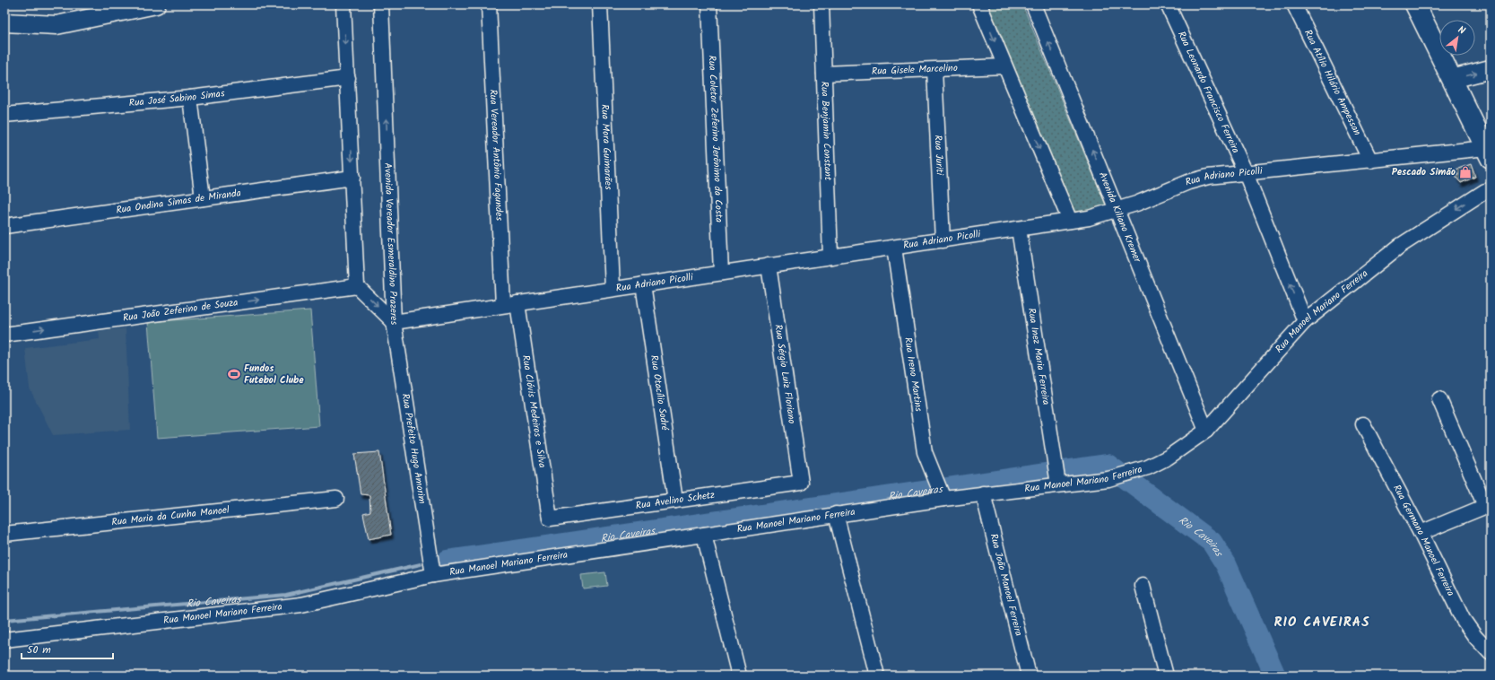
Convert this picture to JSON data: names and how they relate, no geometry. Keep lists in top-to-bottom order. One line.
{"streets":{"street":["Rua Gisele Marcelino","Rua Atílio Hilário Ampessan","Rua Leonardo Francisco Ferreira","Rua José Sabino Simas","Rua Benjamin Constant","Rua Coletor Zeferino Jerônimo da Costa","Rua Mora Guimarães","Rua Vereador Antônio Fagundes","Rua Juriti","Rua Adriano Picolli","Rua Ondina Simas de Miranda","Avenida Kiliano Kremer","Avenida Vereador Esmeraldino Prazeres","Rua João Zeferino de Souza","Rua Manoel Mariano Ferreira","Rua Inez Maria Ferreira","Rua Sérgio Luiz Floriano","Rua Ireno Martins","Rua Otacílio Sodré","Rua Clóvis Medeiros e Silva","Rua Prefeito Hugo Amorim","Rua Avelino Schetz","Rua Maria da Cunha Manoel","Rua Germano Manoel Ferreira","Rua João Manoel Ferreira"]},"crossings":[["Rua Gisele Marcelino","Rua Benjamin Constant"],["Rua Gisele Marcelino","Rua Juriti"],["Rua Atílio Hilário Ampessan","Rua Adriano Picolli"],["Rua Leonardo Francisco Ferreira","Rua Adriano Picolli"],["Rua Leonardo Francisco Ferreira","Rua Manoel Mariano Ferreira"],["Rua Benjamin Constant","Rua Adriano Picolli"],["Rua Coletor Zeferino Jerônimo da Costa","Rua Adriano Picolli"],["Rua Mora Guimarães","Rua Adriano Picolli"],["Rua Vereador Antônio Fagundes","Rua Adriano Picolli"],["Rua Juriti","Rua Adriano Picolli"],["Rua Adriano Picolli","Avenida Kiliano Kremer"],["Rua Adriano Picolli","Avenida Vereador Esmeraldino Prazeres"],["Rua Adriano Picolli","Rua Inez Maria Ferreira"],["Rua Adriano Picolli","Rua Sérgio Luiz Floriano"],["Rua Adriano Picolli","Rua Ireno Martins"],["Rua Adriano Picolli","Rua Otacílio Sodré"],["Rua Adriano Picolli","Rua Clóvis Medeiros e Silva"],["Rua Adriano Picolli","Rua Prefeito Hugo Amorim"],["Avenida Kiliano Kremer","Rua Manoel Mariano Ferreira"],["Avenida Vereador Esmeraldino Prazeres","Rua João Zeferino de Souza"],["Avenida Vereador Esmeraldino Prazeres","Rua Prefeito Hugo Amorim"],["Rua Manoel Mariano Ferreira","Rua Inez Maria Ferreira"],["Rua Manoel Mariano Ferreira","Rua Ireno Martins"],["Rua Manoel Mariano Ferreira","Rua Prefeito Hugo Amorim"],["Rua Manoel Mariano Ferreira","Rua João Manoel Ferreira"],["Rua Sérgio Luiz Floriano","Rua Avelino Schetz"],["Rua Otacílio Sodré","Rua Avelino Schetz"],["Rua Clóvis Medeiros e Silva","Rua Avelino Schetz"]],"one_way":["Rua Leonardo Francisco Ferreira","Rua João Zeferino de Souza"],"districts":["RIO CAVEIRAS"],"water":["Rio Caveiras"],"places":{"shop":["Pescado Simão"],"sports":["Fundos Futebol Clube"]},"scale_bar":"50 m","north":"top right"}
